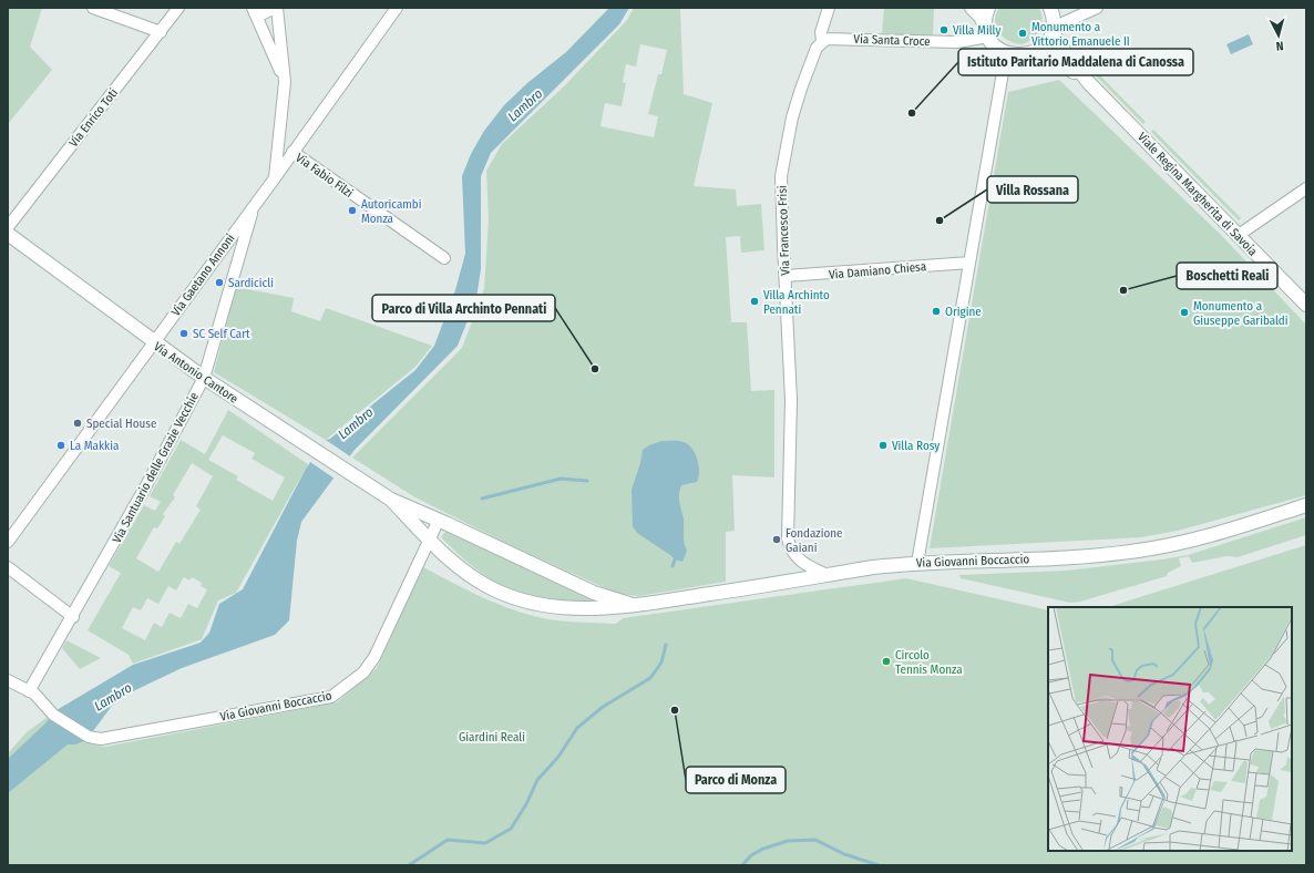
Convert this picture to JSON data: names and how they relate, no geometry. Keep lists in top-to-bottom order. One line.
{"streets":{"main road":["Viale Regina Margherita di Savoia","Via Antonio Cantore","Via Giovanni Boccaccio"],"street":["Via Santa Croce","Via Enrico Toti","Via Fabio Filzi","Via Francesco Frisi","Via Damiano Chiesa","Via Gaetano Annoni","Via Santuario delle Grazie Vecchie"]},"crossings":[["Via Santa Croce","Via Francesco Frisi"],["Via Fabio Filzi","Via Gaetano Annoni"],["Via Francesco Frisi","Via Damiano Chiesa"],["Via Francesco Frisi","Via Giovanni Boccaccio"],["Via Gaetano Annoni","Via Antonio Cantore"],["Via Gaetano Annoni","Via Santuario delle Grazie Vecchie"],["Via Antonio Cantore","Via Santuario delle Grazie Vecchie"],["Via Antonio Cantore","Via Giovanni Boccaccio"],["Via Santuario delle Grazie Vecchie","Via Giovanni Boccaccio"]],"water":["Lambro"],"parks":["Giardini Reali"],"places":["Villa Milly","Monumento a Vittorio Emanuele II","Istituto Paritario Maddalena di Canossa","Autoricambi Monza","Villa Rossana","Sardicicli","Boschetti Reali","Villa Archinto Pennati","Origine","Monumento a Giuseppe Garibaldi","SC Self Cart","Parco di Villa Archinto Pennati","Special House","La Makkia","Villa Rosy","Fondazione Gaiani","Circolo Tennis Monza","Parco di Monza"],"north":"bottom"}
